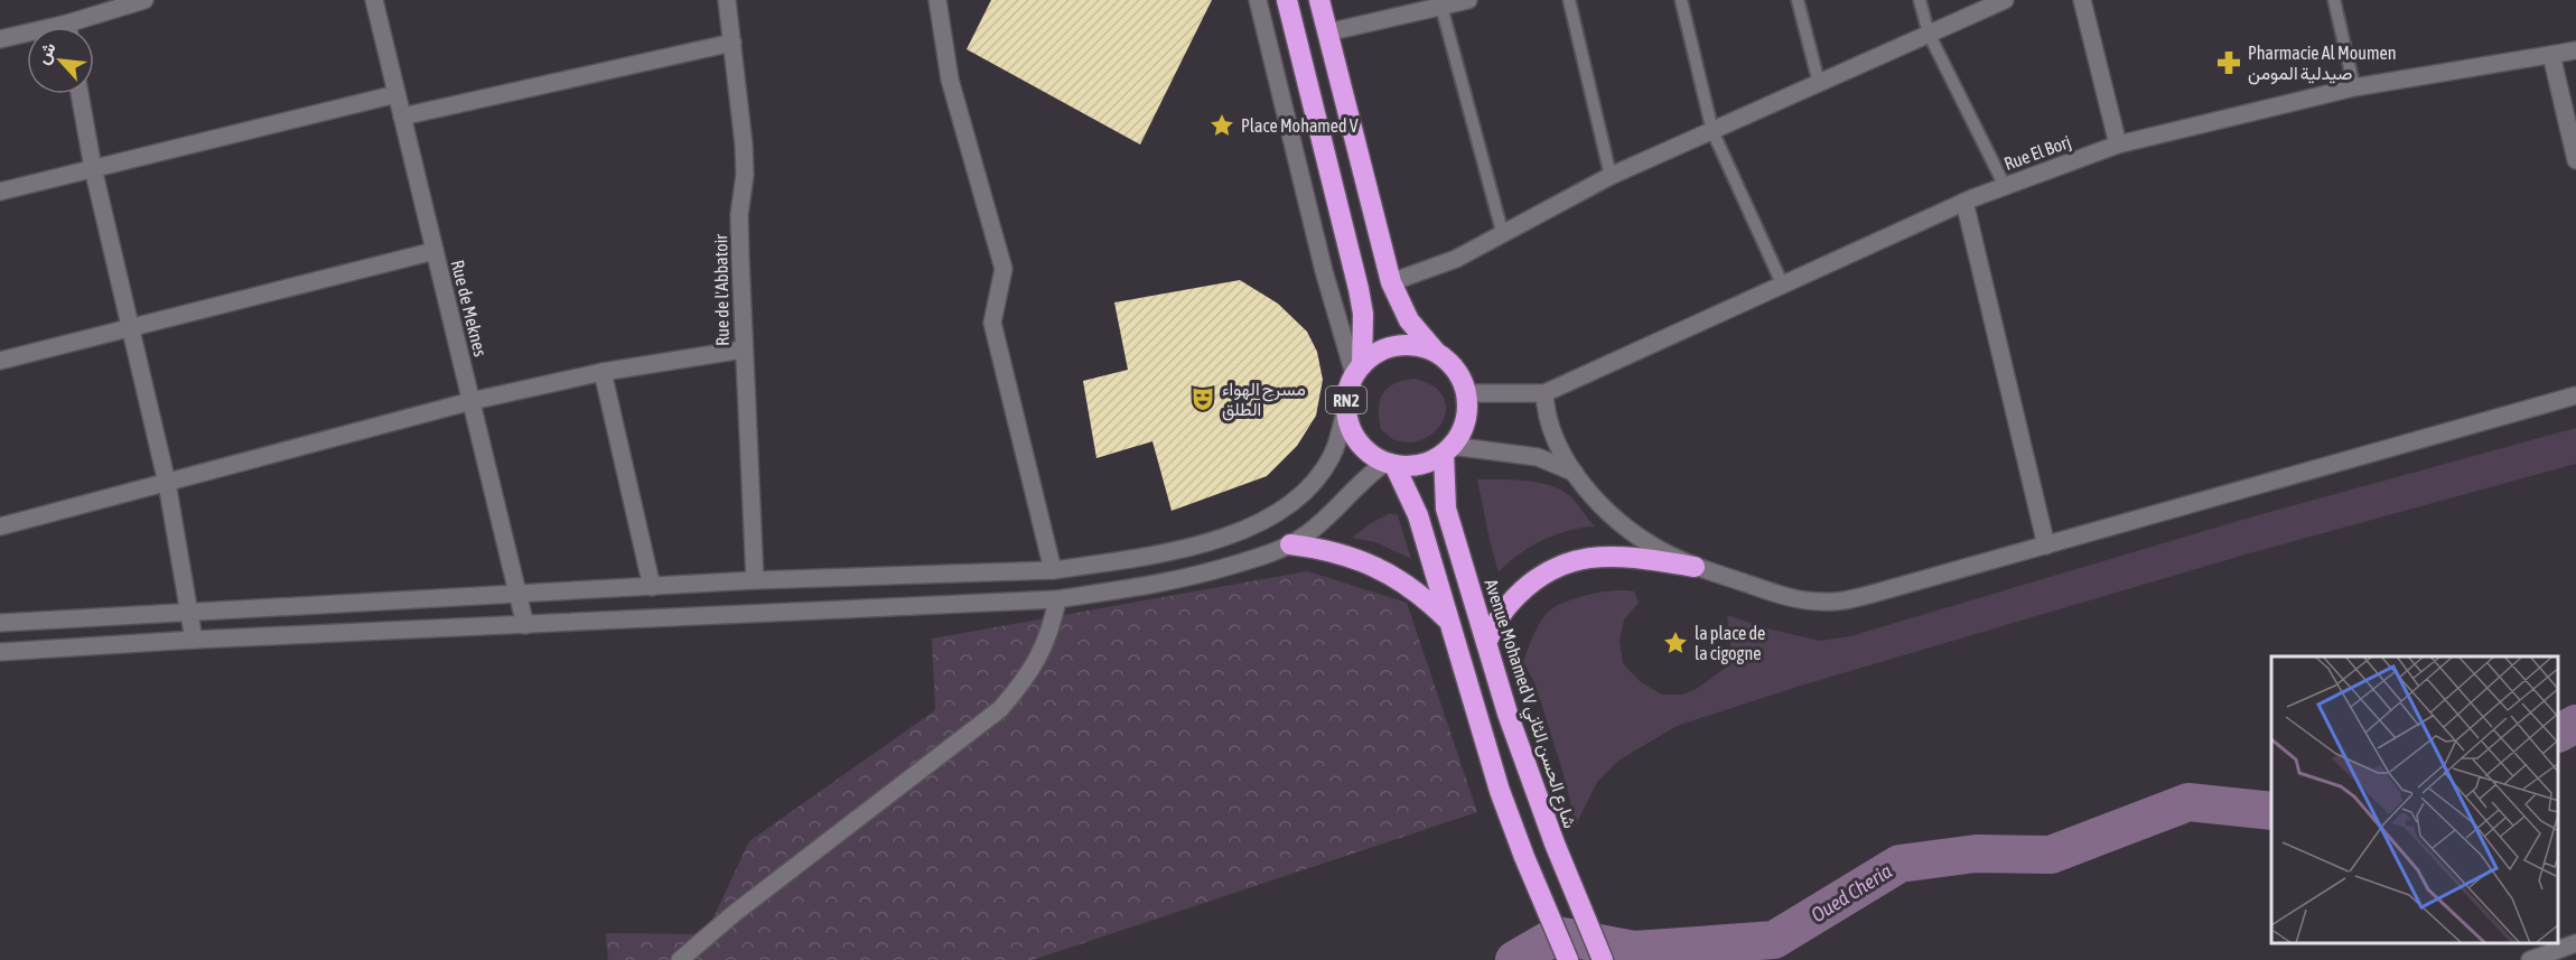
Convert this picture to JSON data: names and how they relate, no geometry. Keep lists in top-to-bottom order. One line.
{"streets":{"highway":["RN2","Avenue Mohamed V شارع الحسن الثاني"],"street":["Rue El Borj","Rue de l'Abbatoir","Rue de Meknes"]},"crossings":[["RN2","Avenue Mohamed V شارع الحسن الثاني"]],"water":["Oued Cheria"],"places":{"pharmacy":["Pharmacie Al Moumen صيدلية المومن"],"place":["Place Mohamed V","la place de la cigogne"],"theatre":["مسرح الهواء الطلق"]},"north":"top left"}
